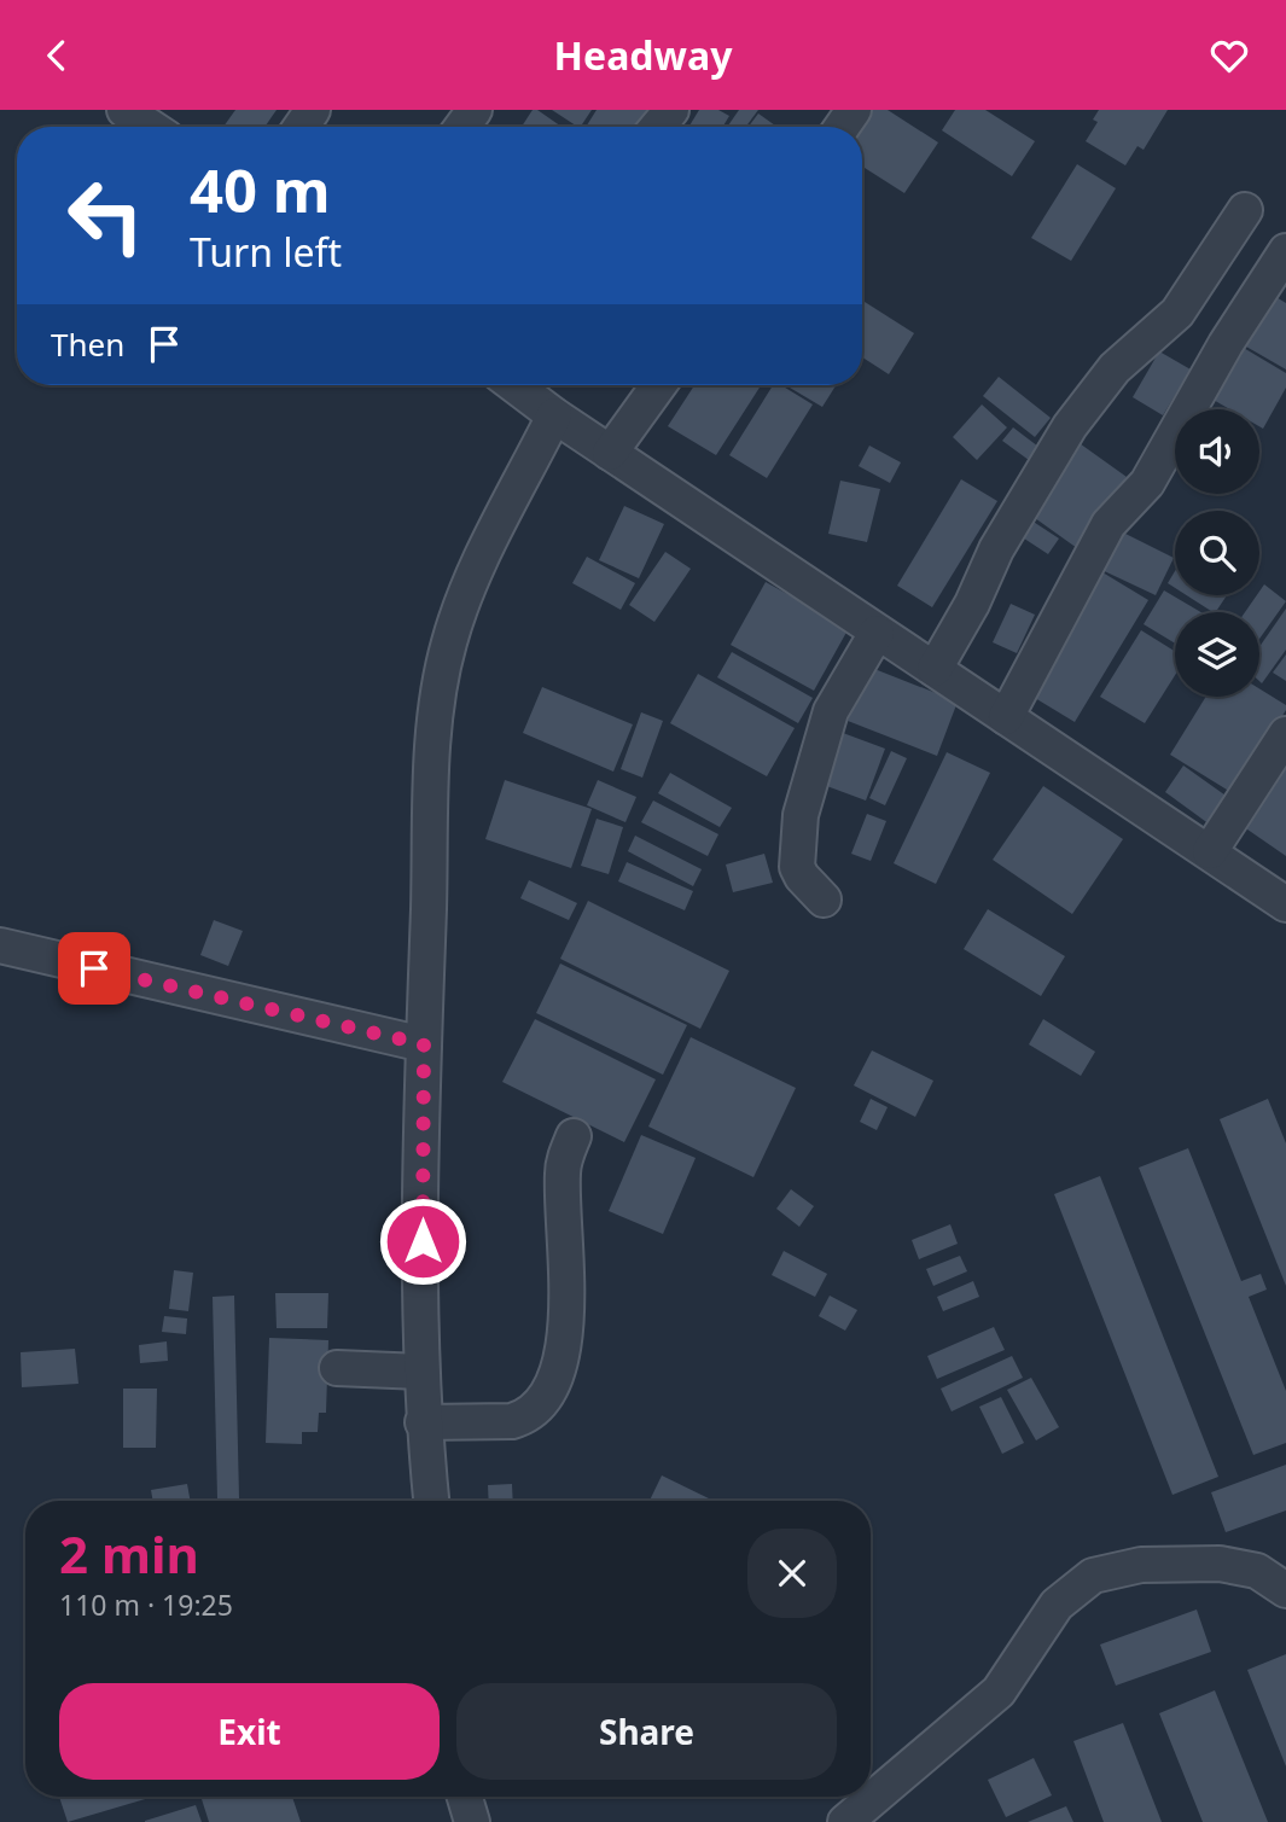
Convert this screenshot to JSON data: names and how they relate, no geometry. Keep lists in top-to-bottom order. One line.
{"page":{"header":"Headway","turn":["40 m","Turn left"],"then":"Then","heading":["2 min","110 m · 19:25"],"buttons":["Exit","Share"]}}
